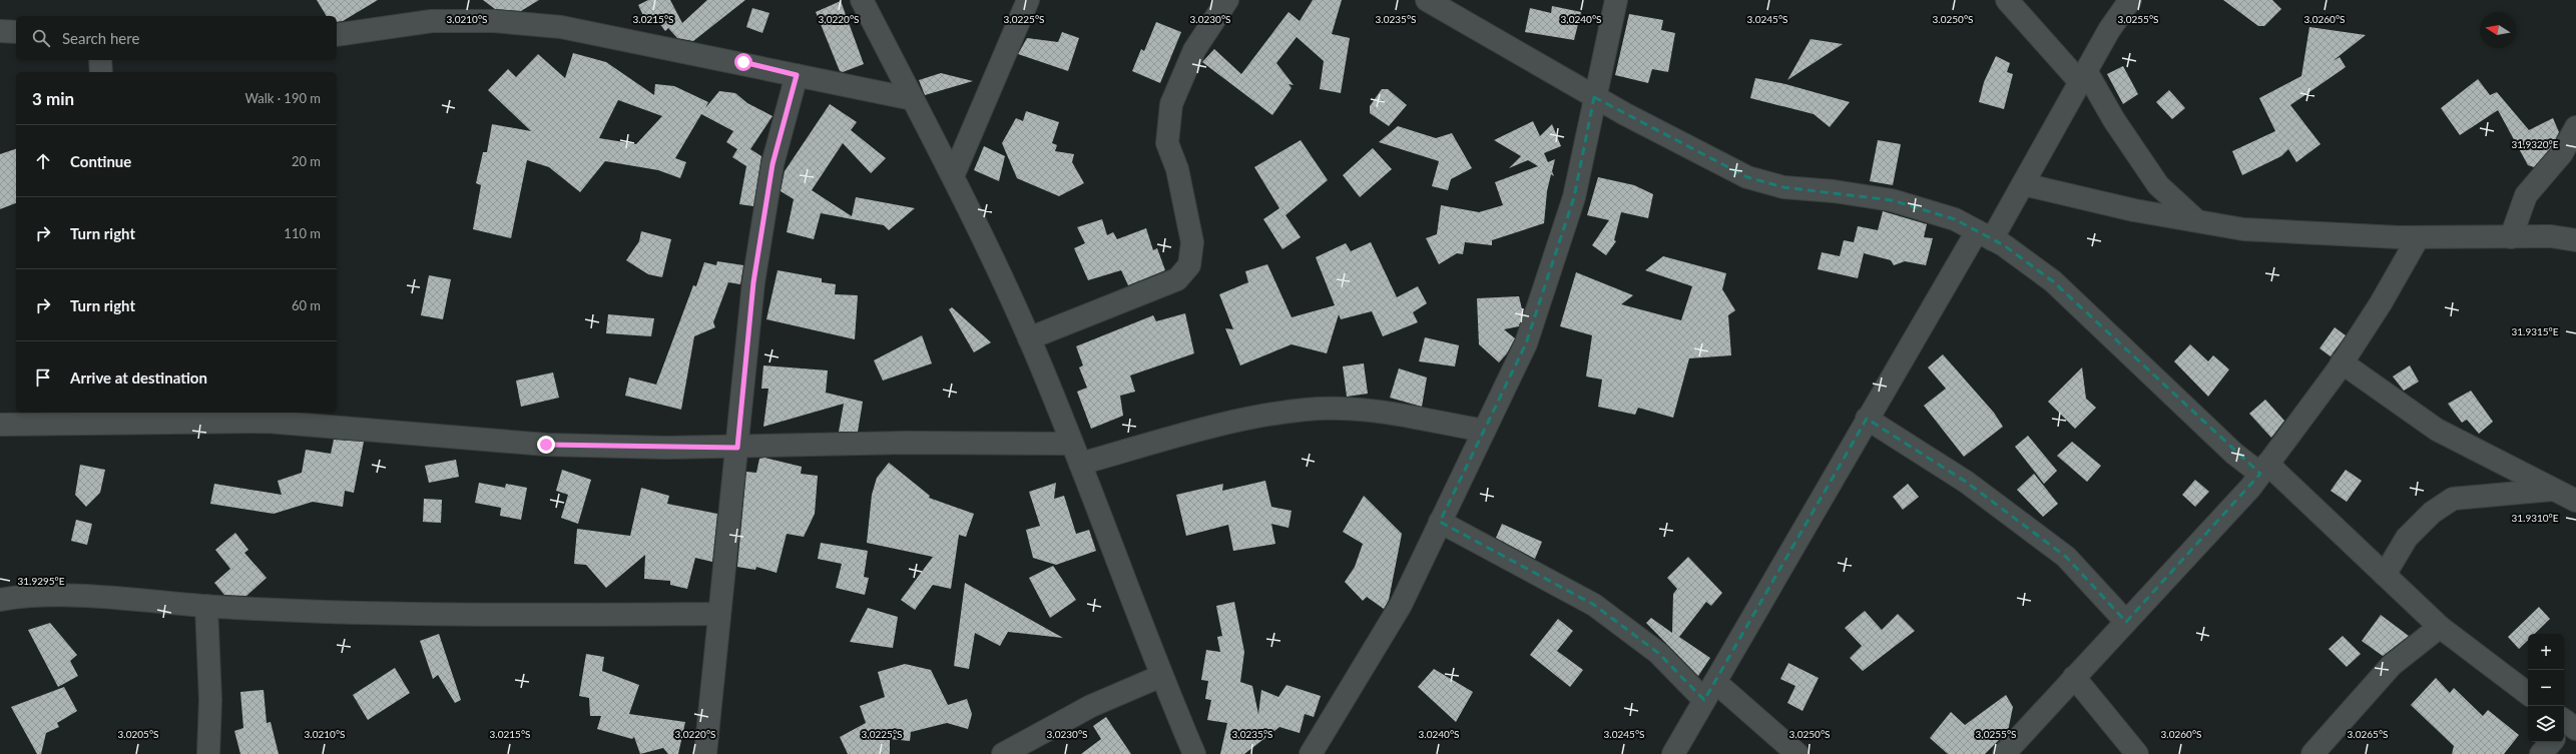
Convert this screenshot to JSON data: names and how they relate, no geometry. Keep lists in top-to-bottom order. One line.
{"north":"left","page":{"search":"Search here","heading":["3 min","Walk · 190 m"],"list":[["Continue","20 m"],["Turn right","110 m"],["Turn right","60 m"],"Arrive at destination"],"map_buttons":["+","−"]},"coordinates":["3.0210°S","3.0215°S","3.0220°S","3.0225°S","3.0230°S","3.0235°S","3.0240°S","3.0245°S","3.0250°S","3.0255°S","3.0260°S","31.9320°E","31.9315°E","31.9310°E","31.9295°E","3.0205°S","3.0265°S"]}
